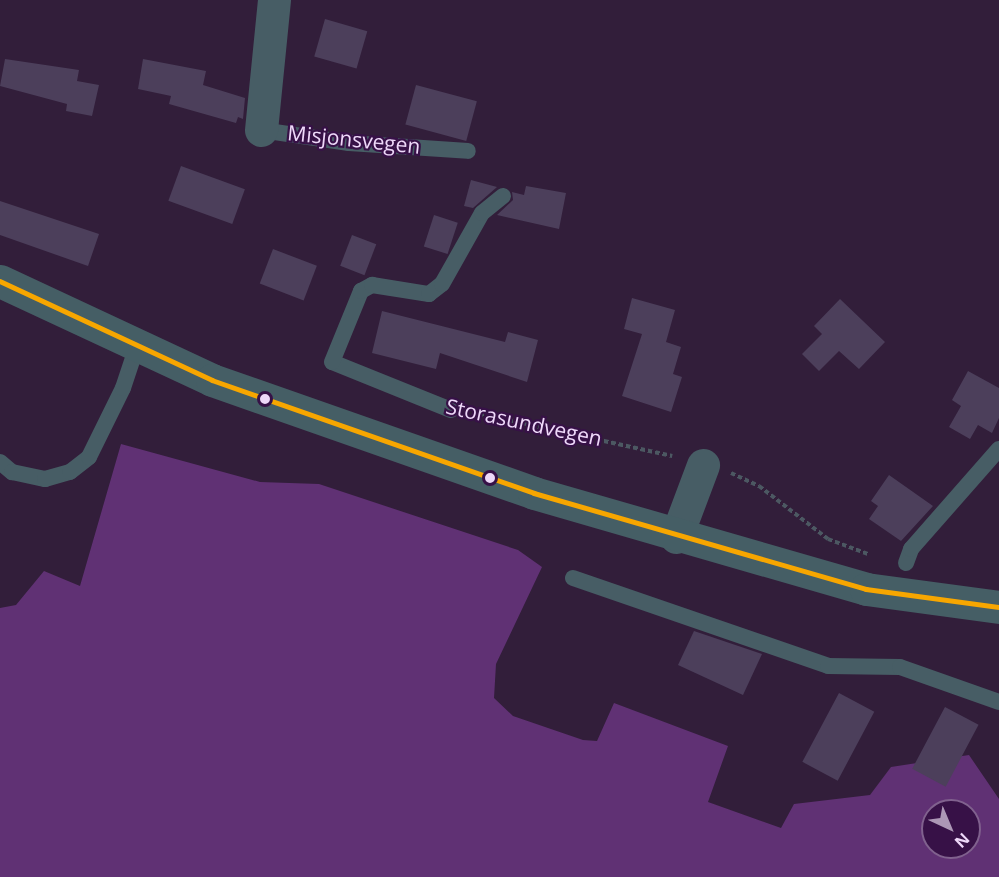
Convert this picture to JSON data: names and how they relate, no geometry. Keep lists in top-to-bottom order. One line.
{"streets":{"street":["Misjonsvegen"],"lane":["Storasundvegen"]},"north":"bottom right"}
